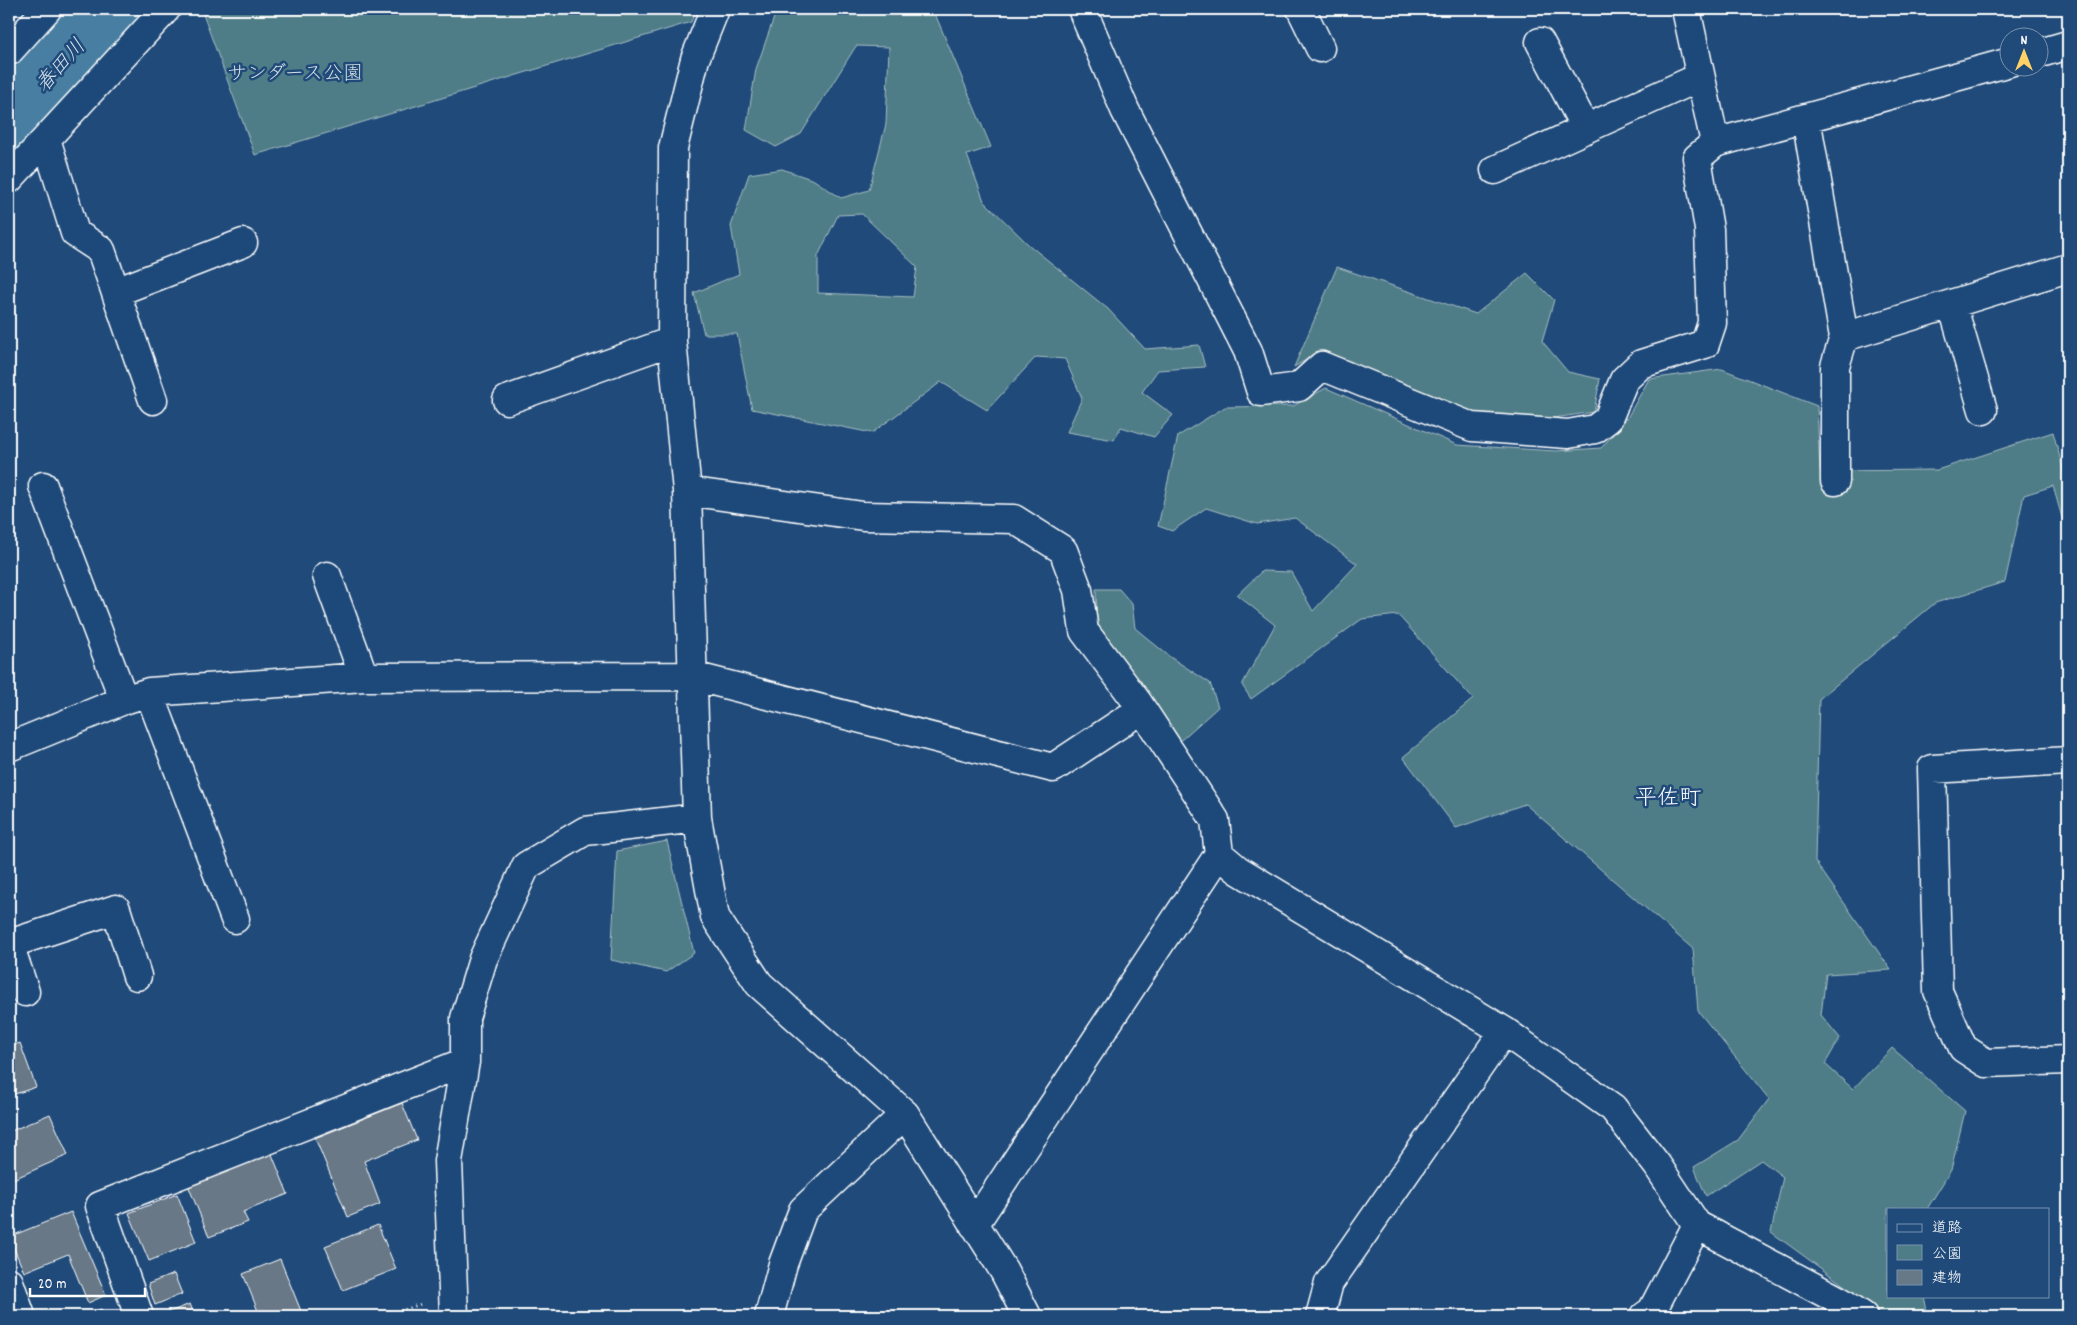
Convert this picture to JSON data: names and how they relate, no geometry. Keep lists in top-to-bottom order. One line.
{"districts":["平佐町"],"water":["春田川"],"parks":["サンダース公園"],"legend":["道路","公園","建物"],"scale_bar":"20 m","north":"top"}
